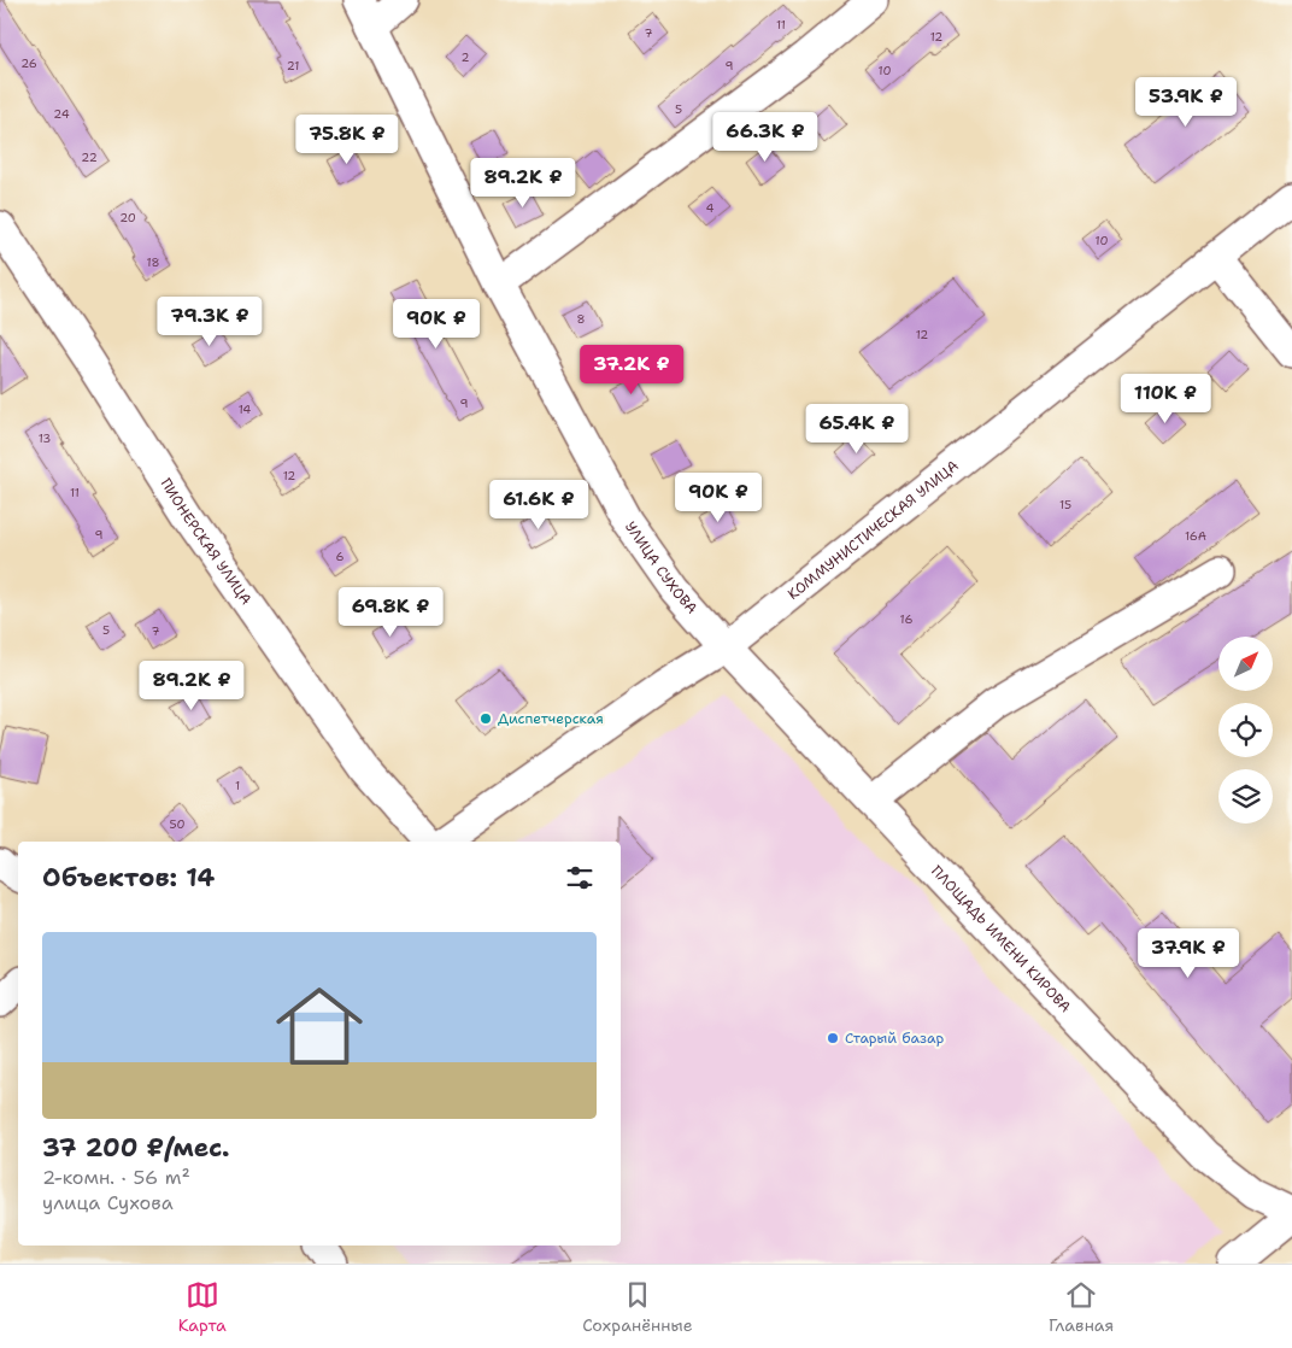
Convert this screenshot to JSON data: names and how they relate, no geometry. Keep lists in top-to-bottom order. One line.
{"streets":{"street":["КОММУНИСТИЧЕСКАЯ УЛИЦА","ПИОНЕРСКАЯ УЛИЦА","УЛИЦА СУХОВА","ПЛОЩАДЬ ИМЕНИ КИРОВА"]},"crossings":[["КОММУНИСТИЧЕСКАЯ УЛИЦА","УЛИЦА СУХОВА"],["КОММУНИСТИЧЕСКАЯ УЛИЦА","ПЛОЩАДЬ ИМЕНИ КИРОВА"],["УЛИЦА СУХОВА","ПЛОЩАДЬ ИМЕНИ КИРОВА"]],"places":["Диспетчерская","Старый базар"],"house_numbers":["11","7","12","2","26","21","9","10","5","24","22","4","20","10","18","8","12","9","14","13","12","11","15","9","16А","6","16","5","7","1","50"],"north":"top right","page":{"price":["53.9K ₽","66.3K ₽","75.8K ₽","89.2K ₽","79.3K ₽","90K ₽","37.2K ₽","110K ₽","65.4K ₽","90K ₽","61.6K ₽","69.8K ₽","89.2K ₽","37.9K ₽"],"heading":"Объектов: 14","list":[{"name":"37 200 ₽/мес.","note":"2-комн. · 56 m² · улица Сухова"}],"tabs":["Карта","Сохранённые","Главная"]}}
